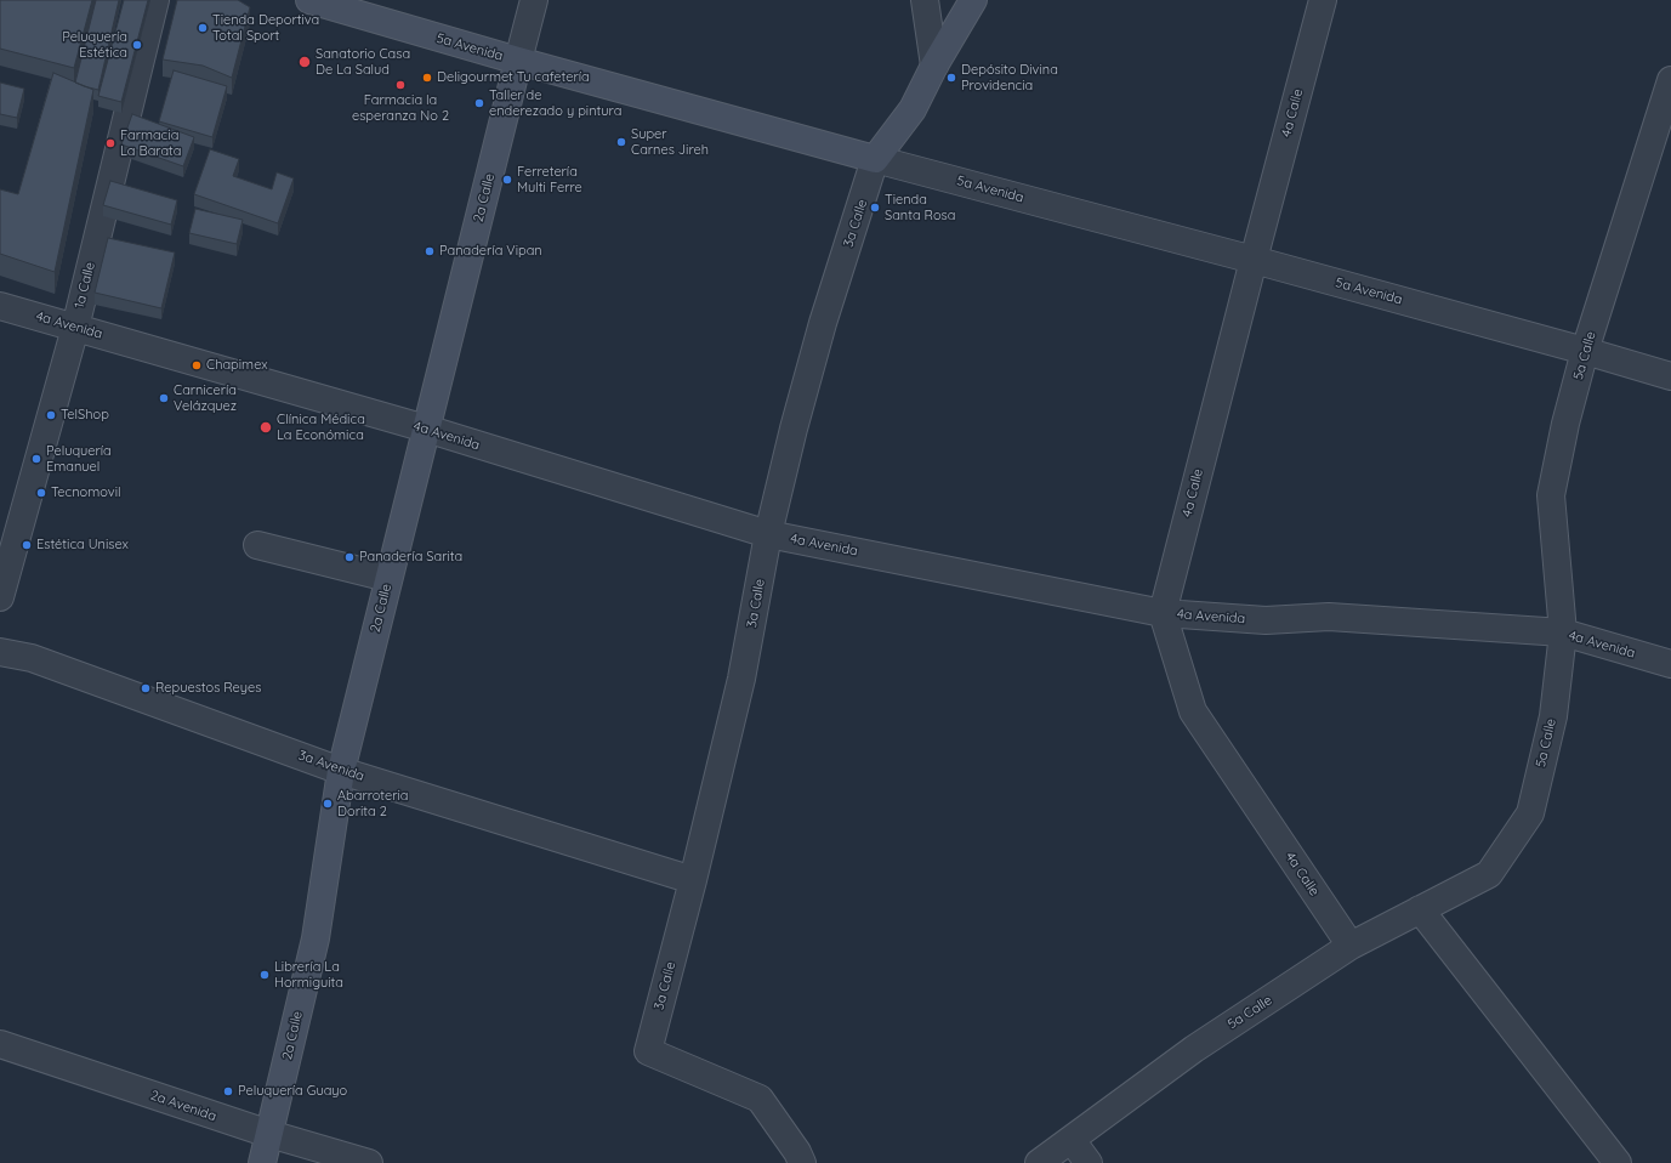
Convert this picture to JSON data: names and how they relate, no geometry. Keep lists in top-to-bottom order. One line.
{"streets":{"street":["5a Avenida","4a Calle","2a Calle","3a Calle","1a Calle","4a Avenida","5a Calle","3a Avenida","2a Avenida"]},"crossings":[["5a Avenida","4a Calle"],["5a Avenida","2a Calle"],["5a Avenida","3a Calle"],["5a Avenida","5a Calle"],["4a Calle","4a Avenida"],["4a Calle","5a Calle"],["2a Calle","4a Avenida"],["2a Calle","3a Avenida"],["2a Calle","2a Avenida"],["3a Calle","4a Avenida"],["3a Calle","3a Avenida"],["1a Calle","4a Avenida"],["4a Avenida","5a Calle"]],"places":["Tienda Deportiva Total Sport","Peluquería Estética","Sanatorio Casa De La Salud","Deligourmet Tu cafetería","Depósito Divina Providencia","Farmacia la esperanza No 2","Taller de enderezado y pintura","Super Carnes Jireh","Farmacia La Barata","Ferretería Multi Ferre","Tienda Santa Rosa","Panadería Vipan","Chapimex","Carnicería Velázquez","TelShop","Clínica Médica La Económica","Peluquería Emanuel","Tecnomovil","Estética Unisex","Panadería Sarita","Repuestos Reyes","Abarroteria Dorita 2","Librería La Hormiguita","Peluquería Guayo"]}
